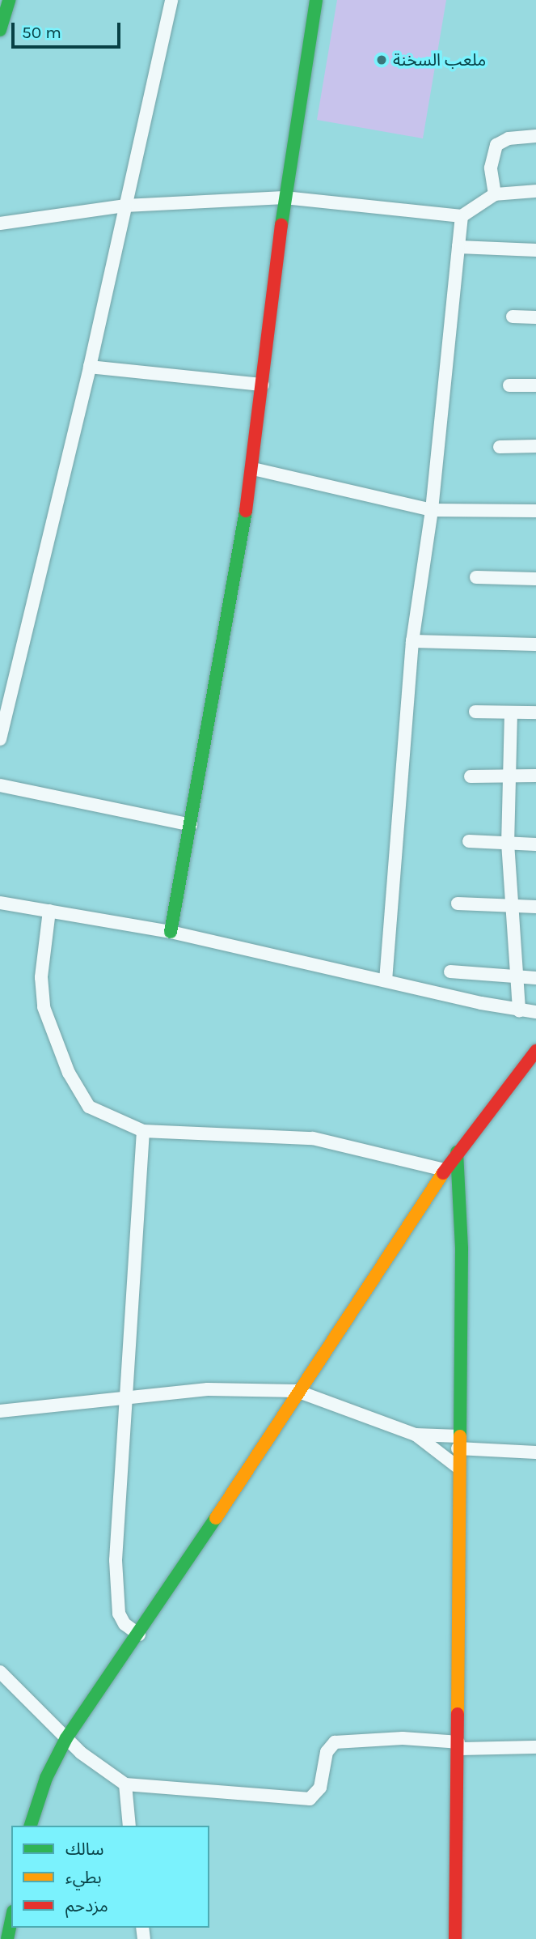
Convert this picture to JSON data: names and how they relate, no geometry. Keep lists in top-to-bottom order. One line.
{"places":["ملعب السخنة"],"legend":["سالك","بطيء","مزدحم"],"scale_bar":"50 m"}
